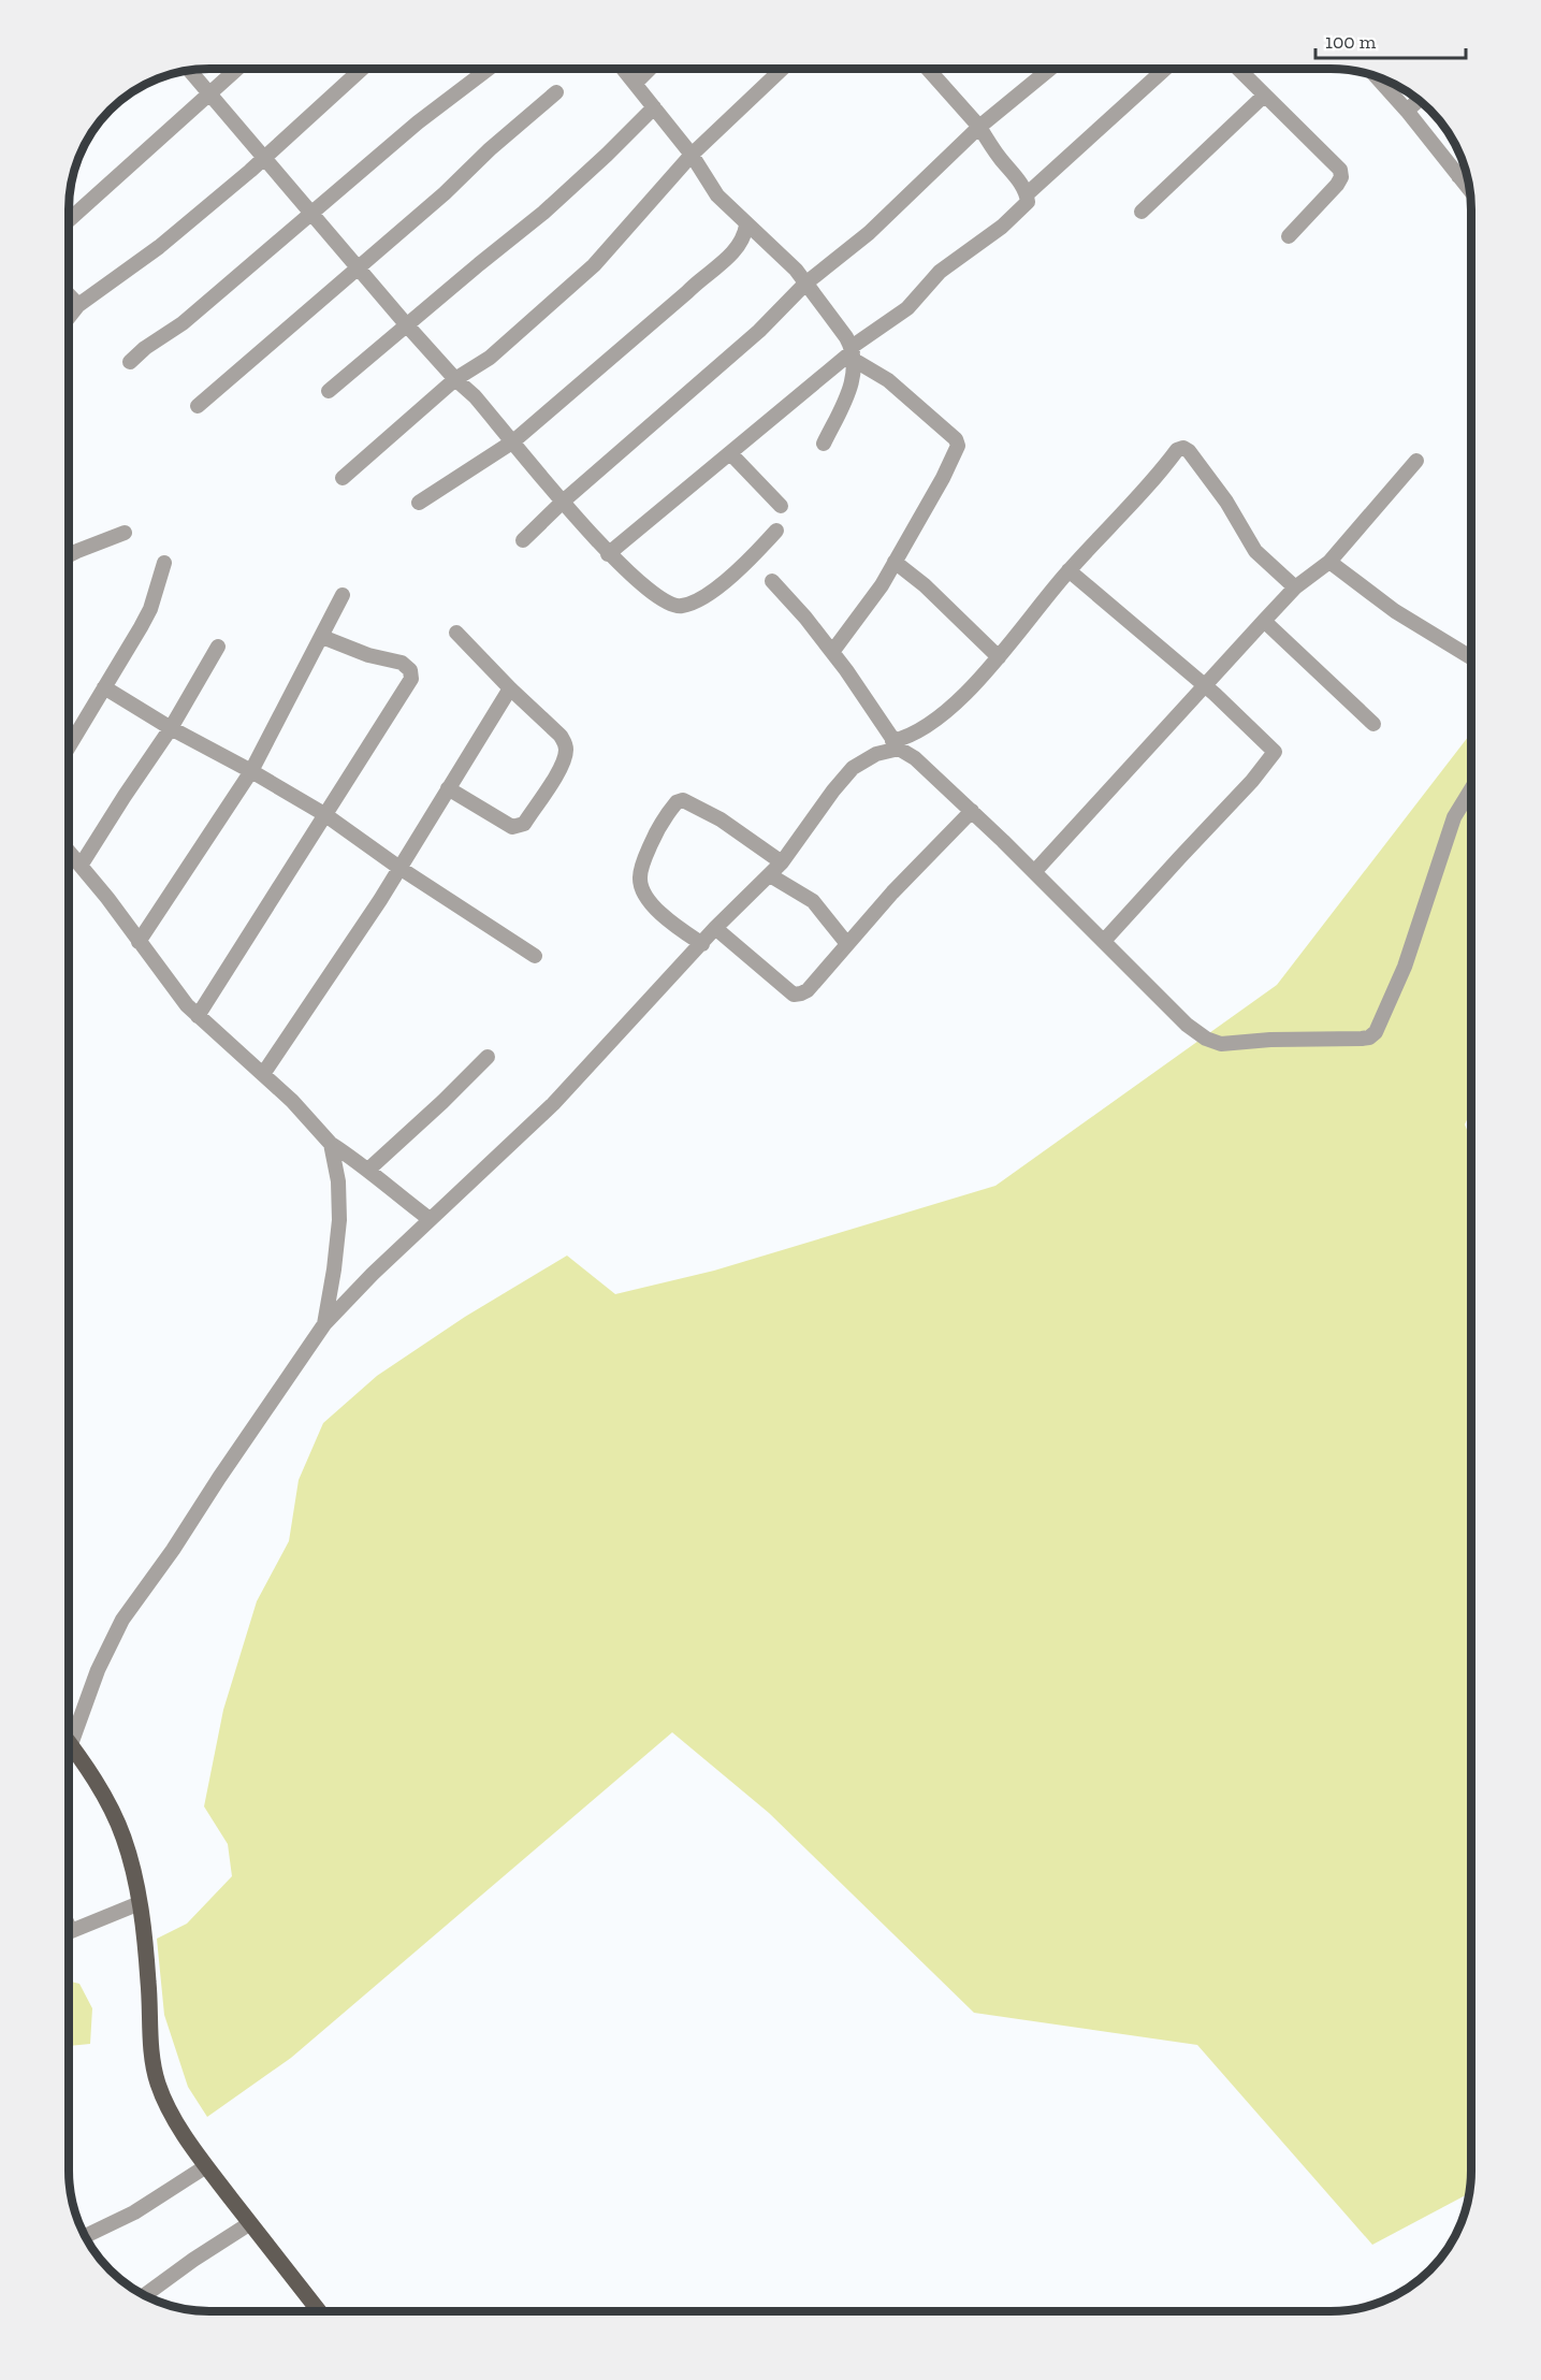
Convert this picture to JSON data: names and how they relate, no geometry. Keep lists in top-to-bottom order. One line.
{"scale_bar":"100 m"}
